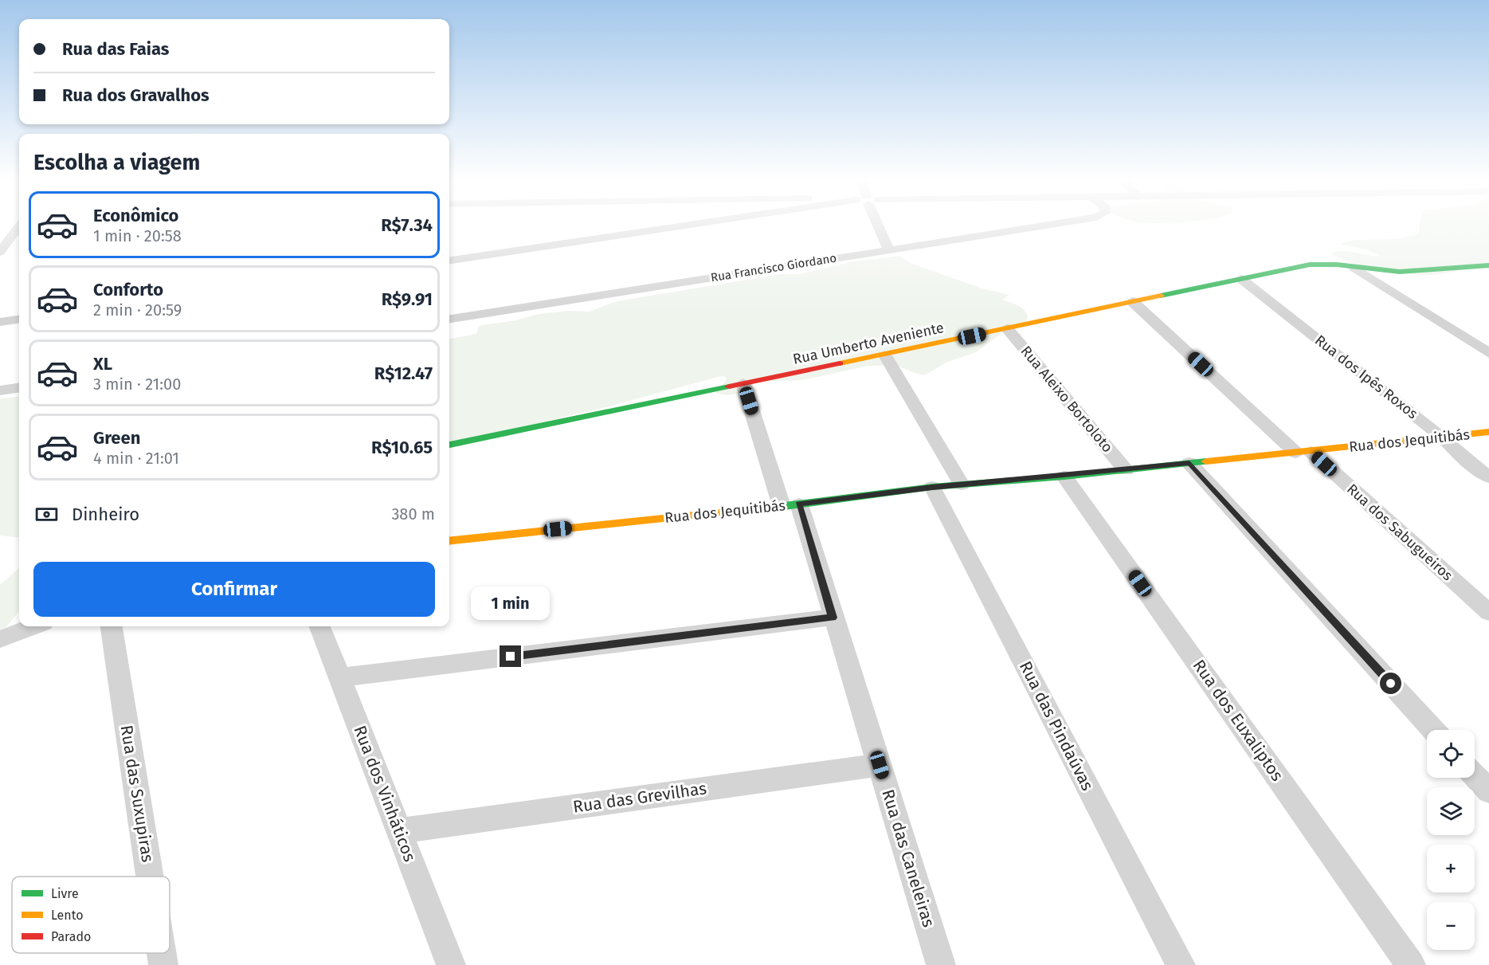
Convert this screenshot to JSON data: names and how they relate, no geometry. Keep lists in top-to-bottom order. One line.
{"streets":{"street":["Rua Francisco Giordano","Rua Umberto Aveniente","Rua dos Ipês Roxos","Rua Aleixo Bortoloto","Rua dos Jequitibás","Rua dos Sabugueiros","Rua dos Euxaliptos","Rua das Pindaúvas","Rua das Suxupiras","Rua dos Vinháticos","Rua das Grevilhas","Rua das Caneleiras"]},"crossings":[["Rua Umberto Aveniente","Rua dos Ipês Roxos"],["Rua Umberto Aveniente","Rua Aleixo Bortoloto"],["Rua Umberto Aveniente","Rua dos Sabugueiros"],["Rua Umberto Aveniente","Rua das Caneleiras"],["Rua dos Ipês Roxos","Rua dos Jequitibás"],["Rua Aleixo Bortoloto","Rua dos Jequitibás"],["Rua dos Jequitibás","Rua dos Sabugueiros"],["Rua dos Jequitibás","Rua dos Euxaliptos"],["Rua dos Jequitibás","Rua das Pindaúvas"],["Rua dos Jequitibás","Rua das Caneleiras"],["Rua dos Vinháticos","Rua das Grevilhas"],["Rua das Grevilhas","Rua das Caneleiras"]],"legend":["Livre","Lento","Parado"],"page":{"banner":["Rua das Faias","Rua dos Gravalhos"],"heading":"Escolha a viagem","list":[{"name":"Econômico","note":"1 min · 20:58","value":"R$7.34"},{"name":"Conforto","note":"2 min · 20:59","value":"R$9.91"},{"name":"XL","note":"3 min · 21:00","value":"R$12.47"},{"name":"Green","note":"4 min · 21:01","value":"R$10.65"}],"pay":["Dinheiro","380 m"],"buttons":"Confirmar","bubble":"1 min","map_buttons":["+","−"]}}
